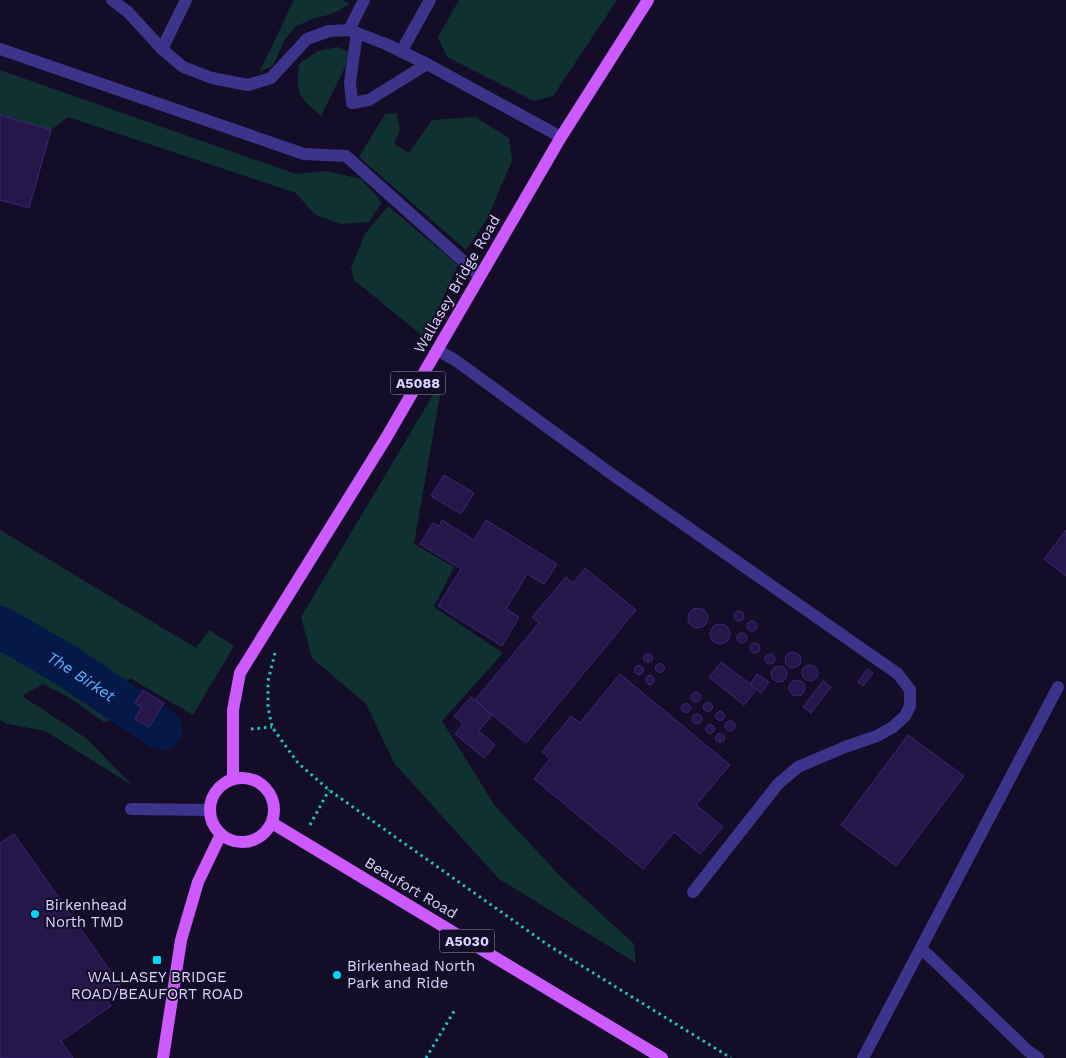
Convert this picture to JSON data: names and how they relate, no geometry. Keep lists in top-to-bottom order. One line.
{"streets":{"main road":["Wallasey Bridge Road","A5088","Beaufort Road","A5030"]},"crossings":[["Wallasey Bridge Road","Beaufort Road"]],"water":["The Birket"],"places":{"other":["Birkenhead North TMD","Birkenhead North Park and Ride"],"transit":["WALLASEY BRIDGE ROAD/BEAUFORT ROAD"]}}
